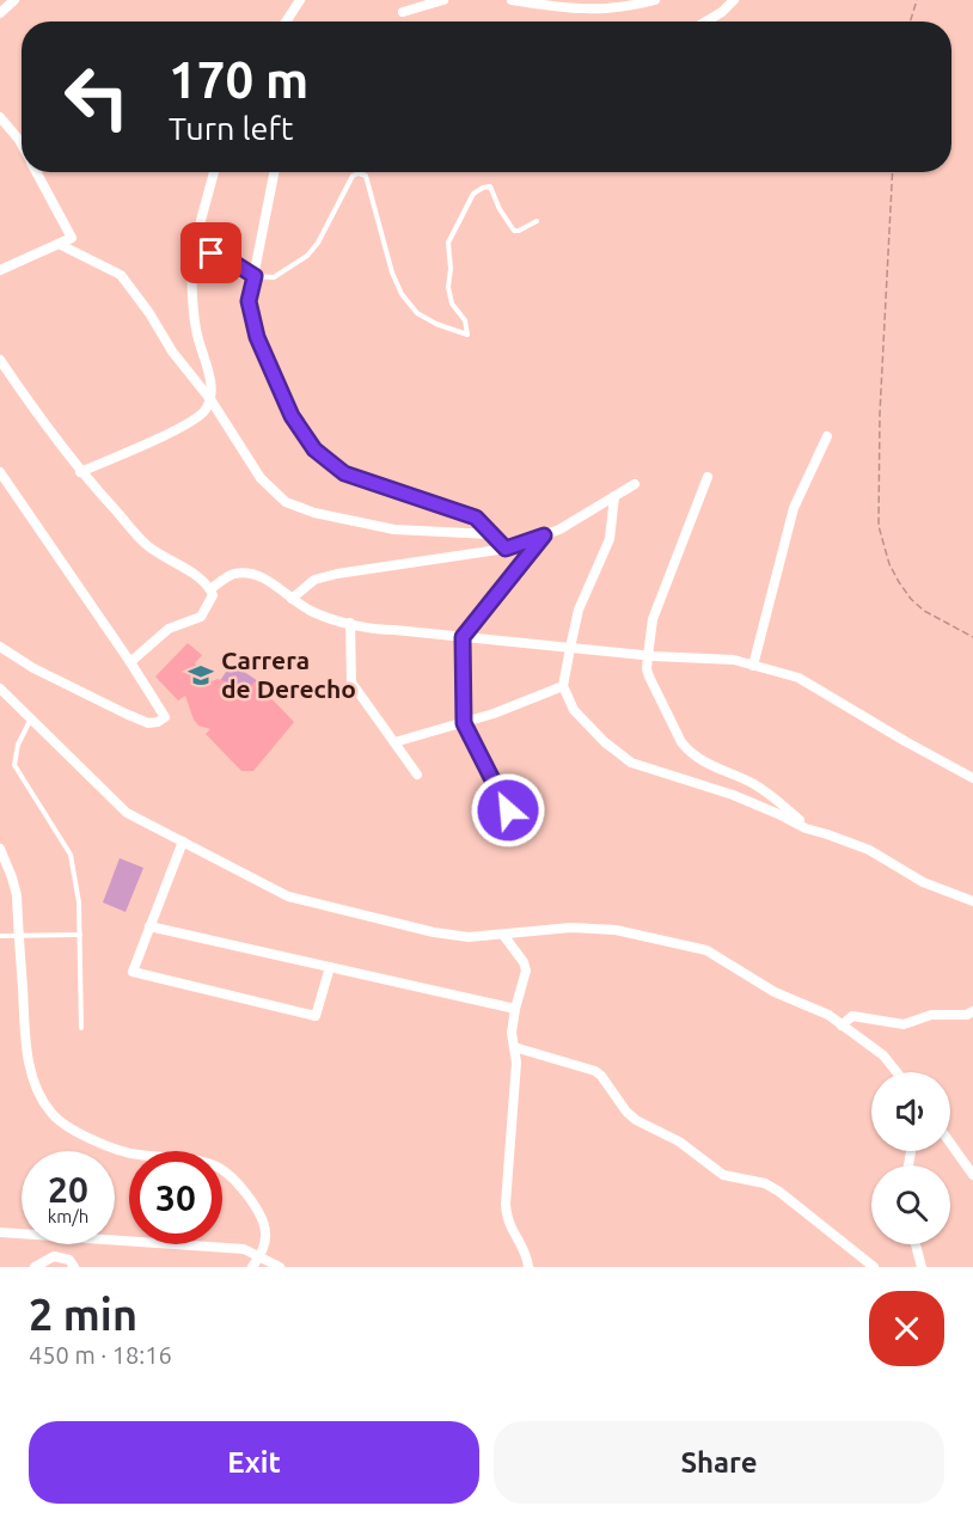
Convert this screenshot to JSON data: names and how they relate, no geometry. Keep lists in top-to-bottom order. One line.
{"places":{"school or university":["Carrera de Derecho"]},"page":{"turn":["170 m","Turn left"],"speed":"20 km/h","limit":"30","heading":["2 min","450 m · 18:16"],"buttons":["Exit","Share"]}}
